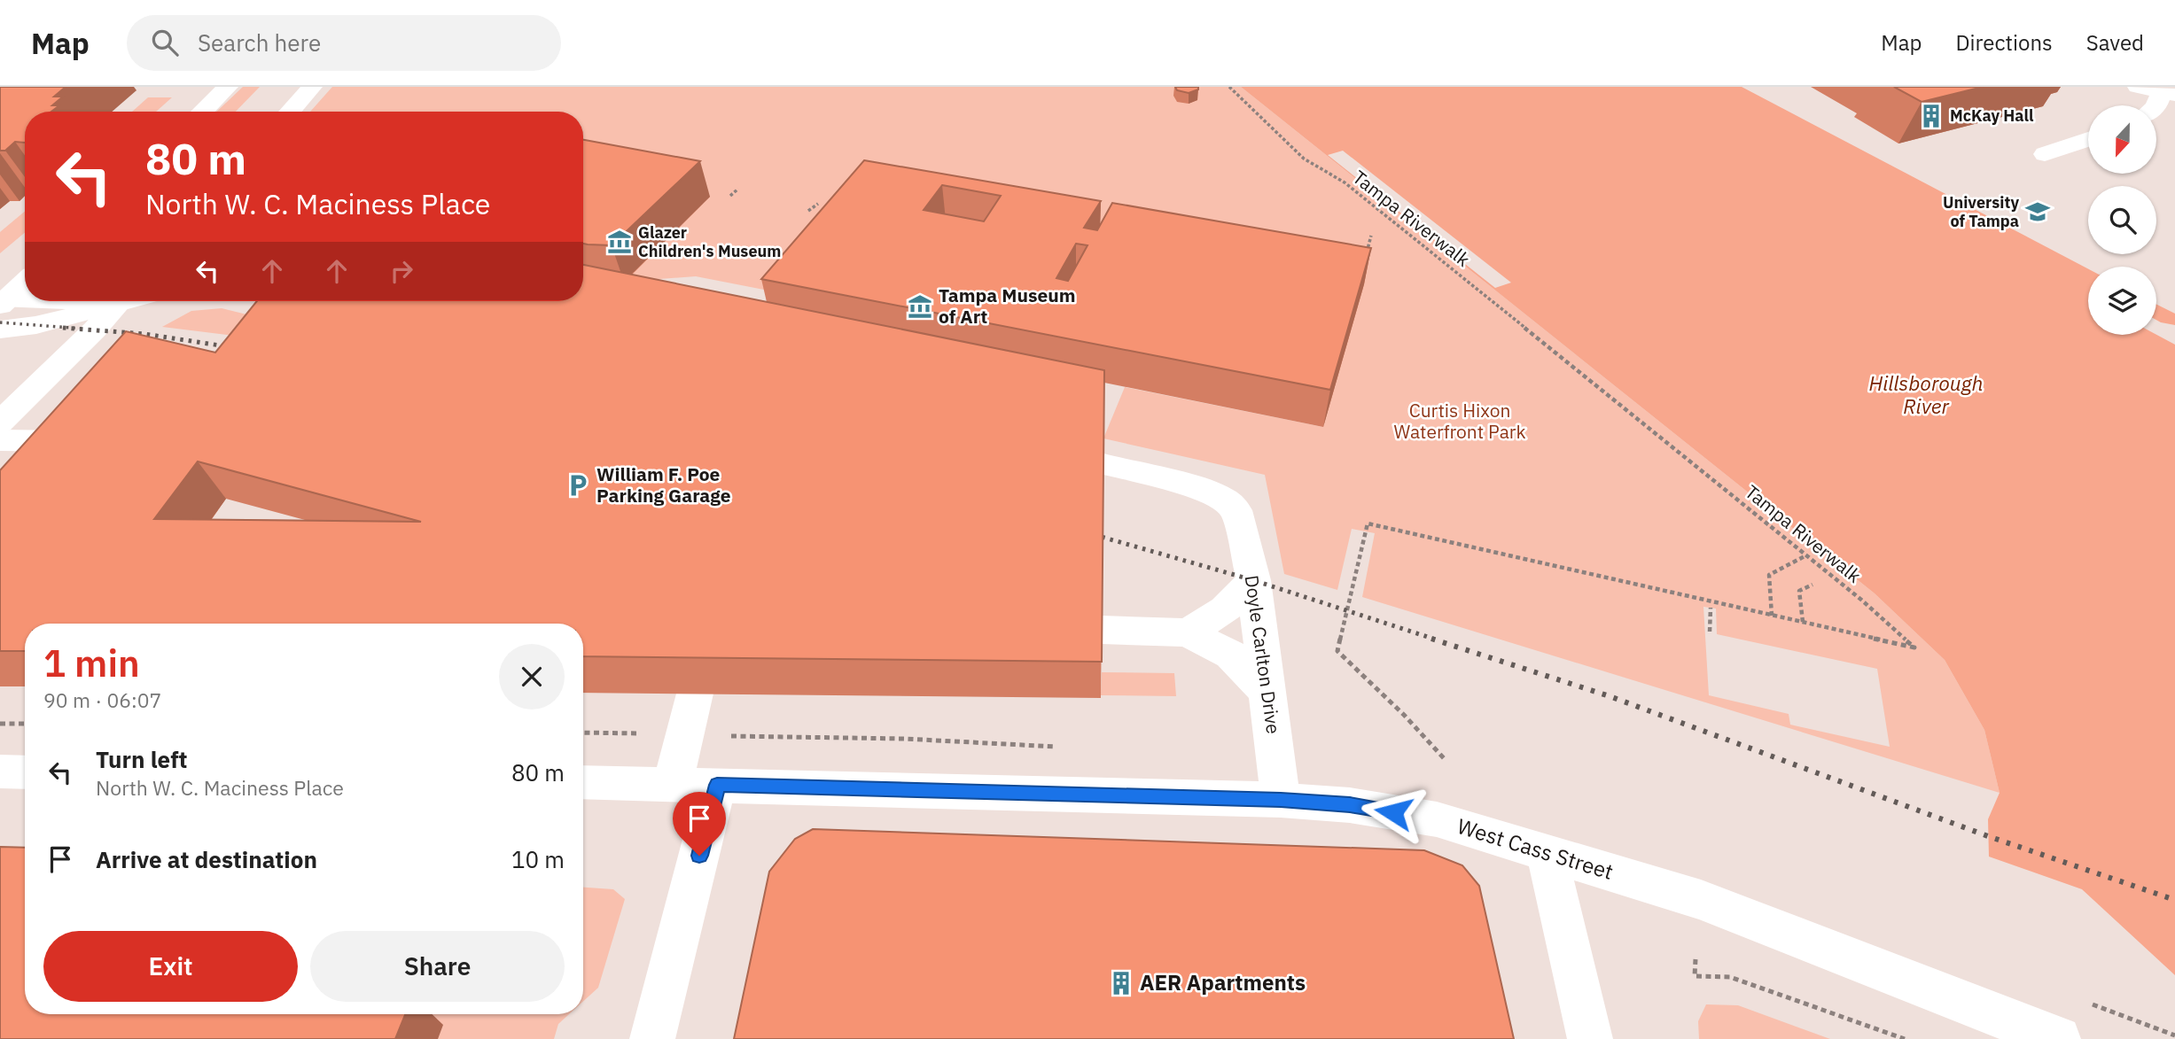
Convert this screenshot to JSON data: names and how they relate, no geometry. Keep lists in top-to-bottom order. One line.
{"streets":{"street":["Doyle Carlton Drive","West Cass Street"],"path":["Tampa Riverwalk"]},"crossings":[["Doyle Carlton Drive","West Cass Street"]],"water":["Hillsborough River"],"parks":["Curtis Hixon Waterfront Park"],"places":{"building":["McKay Hall","AER Apartments"],"school or university":["University of Tampa"],"museum":["Glazer Children's Museum","Tampa Museum of Art"],"parking":["William F. Poe Parking Garage"]},"north":"bottom","page":{"header":"Map","search":"Search here","nav":["Map","Directions","Saved"],"turn":["80 m","North W. C. Maciness Place"],"heading":["1 min","90 m · 06:07"],"list":[{"name":"Turn left","note":"North W. C. Maciness Place","value":"80 m"},{"name":"Arrive at destination","value":"10 m"}],"buttons":["Exit","Share"]}}
